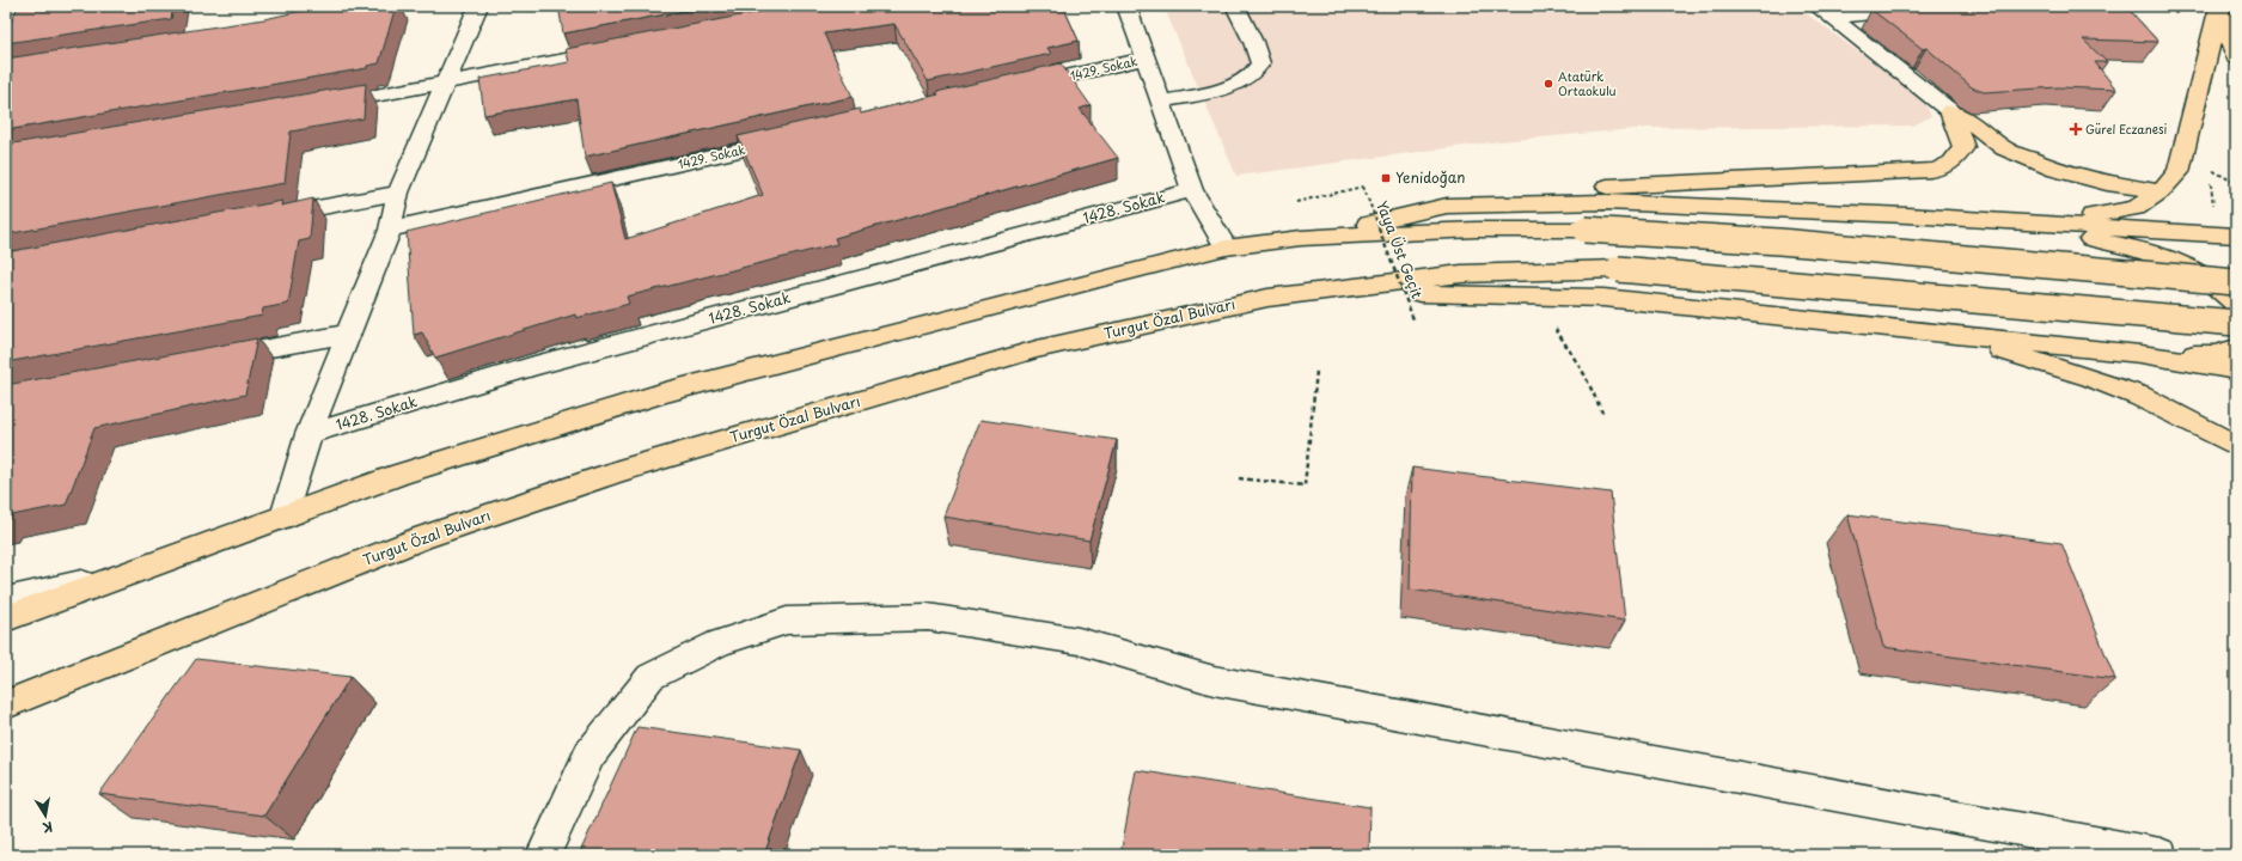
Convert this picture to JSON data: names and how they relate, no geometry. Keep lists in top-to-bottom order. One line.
{"streets":{"main road":["Turgut Özal Bulvarı"],"street":["1429. Sokak","1428. Sokak"],"path":["Yaya Üst Geçit"]},"places":{"other":["Atatürk Ortaokulu"],"health":["Gürel Eczanesi"],"transit":["Yenidoğan"]},"north":"bottom"}
